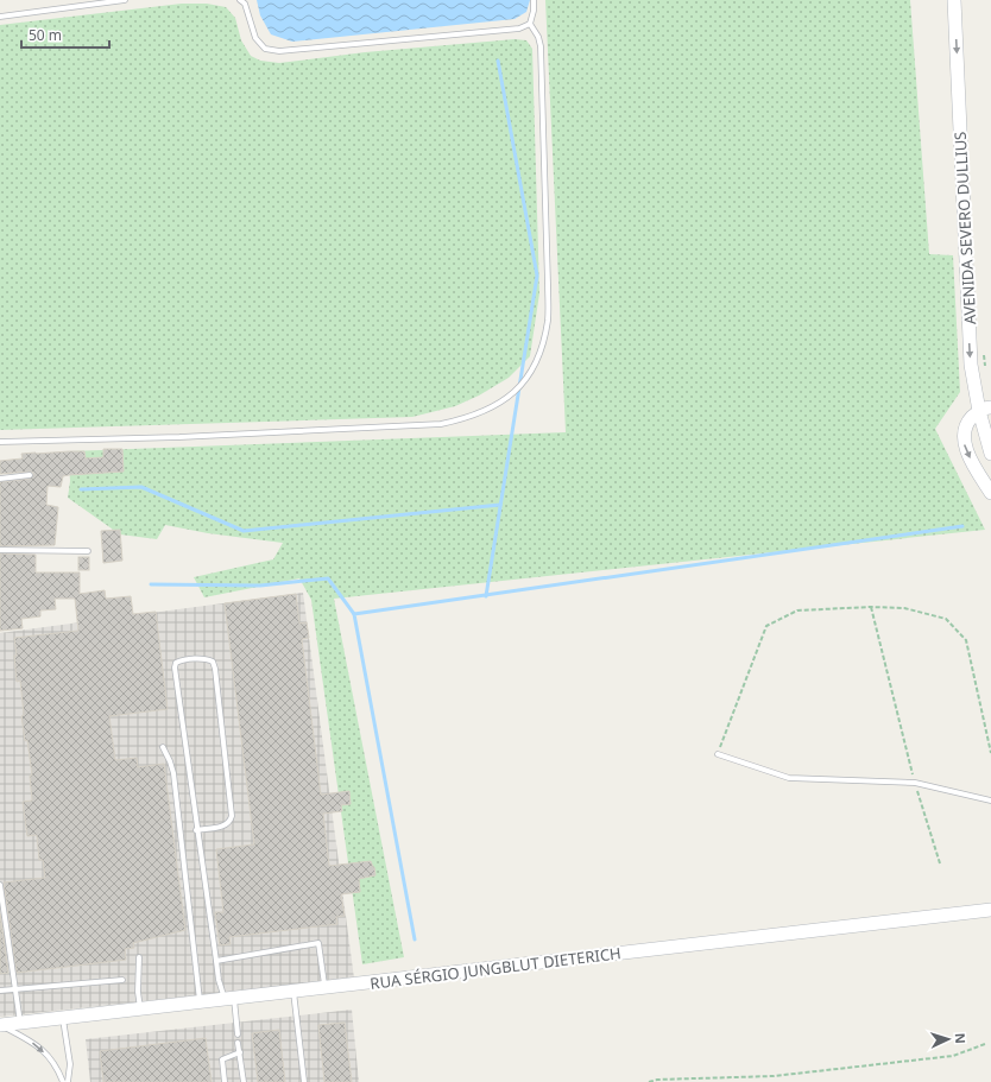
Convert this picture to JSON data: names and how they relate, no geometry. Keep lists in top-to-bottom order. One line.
{"streets":{"street":["AVENIDA SEVERO DULLIUS","RUA SÉRGIO JUNGBLUT DIETERICH"]},"one_way":["AVENIDA SEVERO DULLIUS"],"scale_bar":"50 m","north":"right"}
